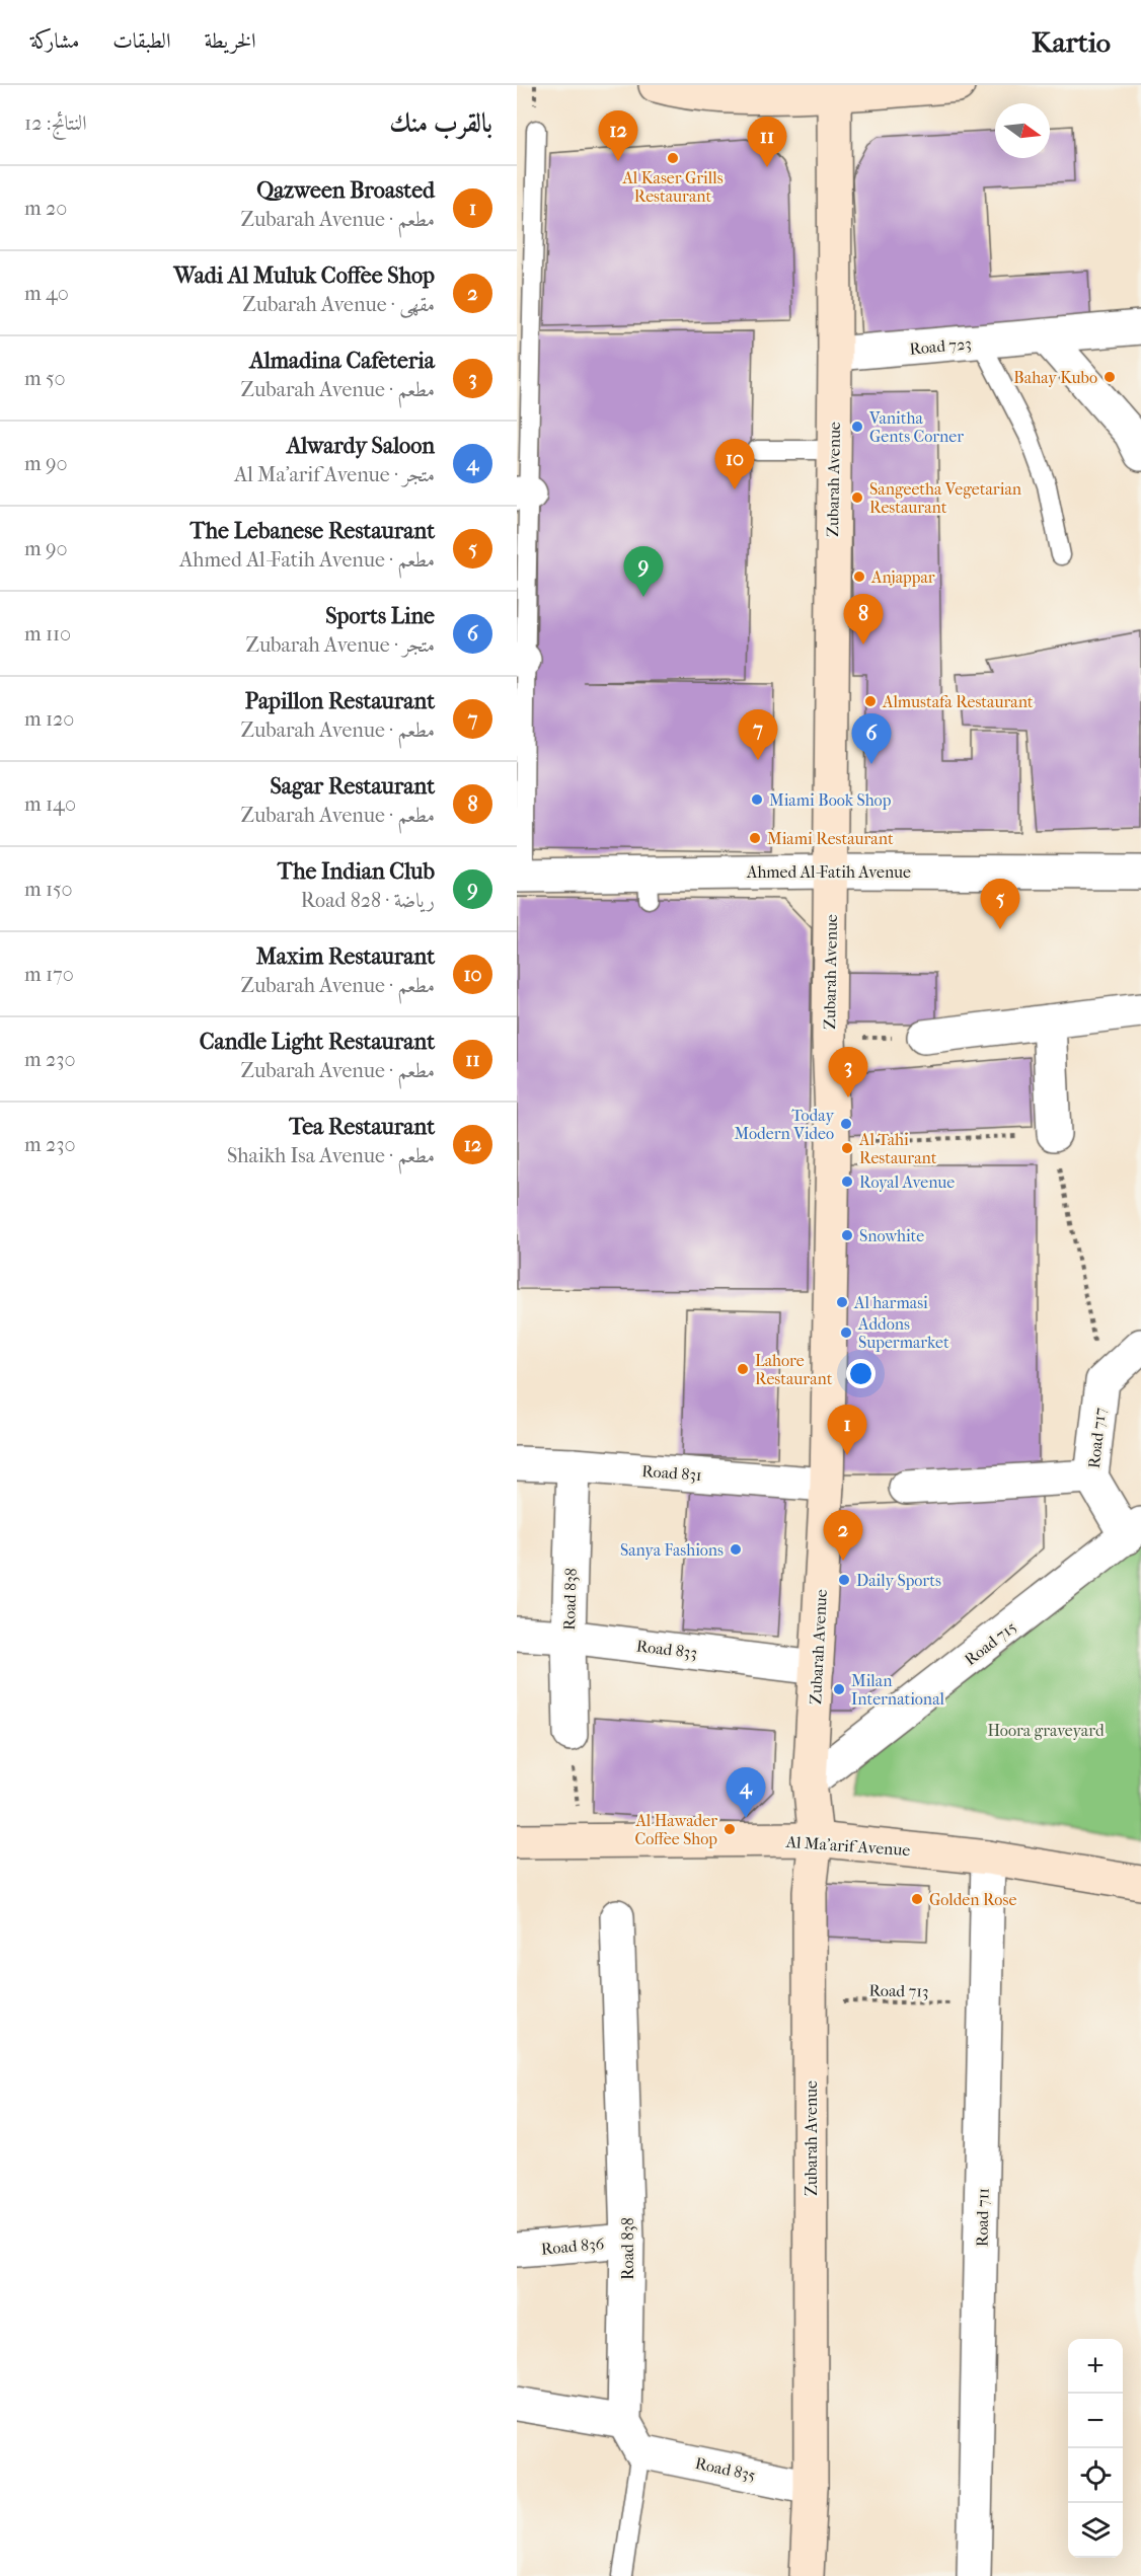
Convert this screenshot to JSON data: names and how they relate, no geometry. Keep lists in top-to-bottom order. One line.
{"streets":{"street":["Road 723","Zubarah Avenue","Ahmed Al-Fatih Avenue","Road 717","Road 831","Road 838","Road 715","Road 833","Al Ma'arif Avenue","Road 711","Road 836","Road 835"],"path":["Road 713"]},"crossings":[["Road 723","Zubarah Avenue"],["Zubarah Avenue","Ahmed Al-Fatih Avenue"],["Zubarah Avenue","Road 831"],["Zubarah Avenue","Road 715"],["Zubarah Avenue","Road 833"],["Zubarah Avenue","Al Ma'arif Avenue"],["Zubarah Avenue","Road 713"],["Zubarah Avenue","Road 835"],["Road 717","Road 715"],["Road 831","Road 838"],["Road 838","Road 833"],["Road 838","Road 836"],["Al Ma'arif Avenue","Road 711"],["Road 713","Road 711"]],"parks":["Hoora graveyard"],"places":["Al Kaser Grills Restaurant","Bahay Kubo","Vanitha Gents Corner","Sangeetha Vegetarian Restaurant","Anjappar","Almustafa Restaurant","Miami Book Shop","Miami Restaurant","Today Modern Video","Al Tahi Restaurant","Royal Avenue","Snowhite","Al harmasi","Addons Supermarket","Lahore Restaurant","Sanya Fashions","Daily Sports","Milan International","Al Hawader Coffee Shop","Golden Rose"],"north":"right","page":{"header":"Kartio","nav":["الخريطة","الطبقات","مشاركة"],"heading":["بالقرب منك","النتائج: 12"],"pins":["12","11","10","9","8","7","6","5","3","1","2","4"],"list":[{"mark":"1","name":"Qazween Broasted","note":"مطعم · Zubarah Avenue","value":"20 m"},{"mark":"2","name":"Wadi Al Muluk Coffee Shop","note":"مقهى · Zubarah Avenue","value":"40 m"},{"mark":"3","name":"Almadina Cafeteria","note":"مطعم · Zubarah Avenue","value":"50 m"},{"mark":"4","name":"Alwardy Saloon","note":"متجر · Al Ma'arif Avenue","value":"90 m"},{"mark":"5","name":"The Lebanese Restaurant","note":"مطعم · Ahmed Al-Fatih Avenue","value":"90 m"},{"mark":"6","name":"Sports Line","note":"متجر · Zubarah Avenue","value":"110 m"},{"mark":"7","name":"Papillon Restaurant","note":"مطعم · Zubarah Avenue","value":"120 m"},{"mark":"8","name":"Sagar Restaurant","note":"مطعم · Zubarah Avenue","value":"140 m"},{"mark":"9","name":"The Indian Club","note":"رياضة · Road 828","value":"150 m"},{"mark":"10","name":"Maxim Restaurant","note":"مطعم · Zubarah Avenue","value":"170 m"},{"mark":"11","name":"Candle Light Restaurant","note":"مطعم · Zubarah Avenue","value":"230 m"},{"mark":"12","name":"Tea Restaurant","note":"مطعم · Shaikh Isa Avenue","value":"230 m"}],"map_buttons":["+","−"]}}
